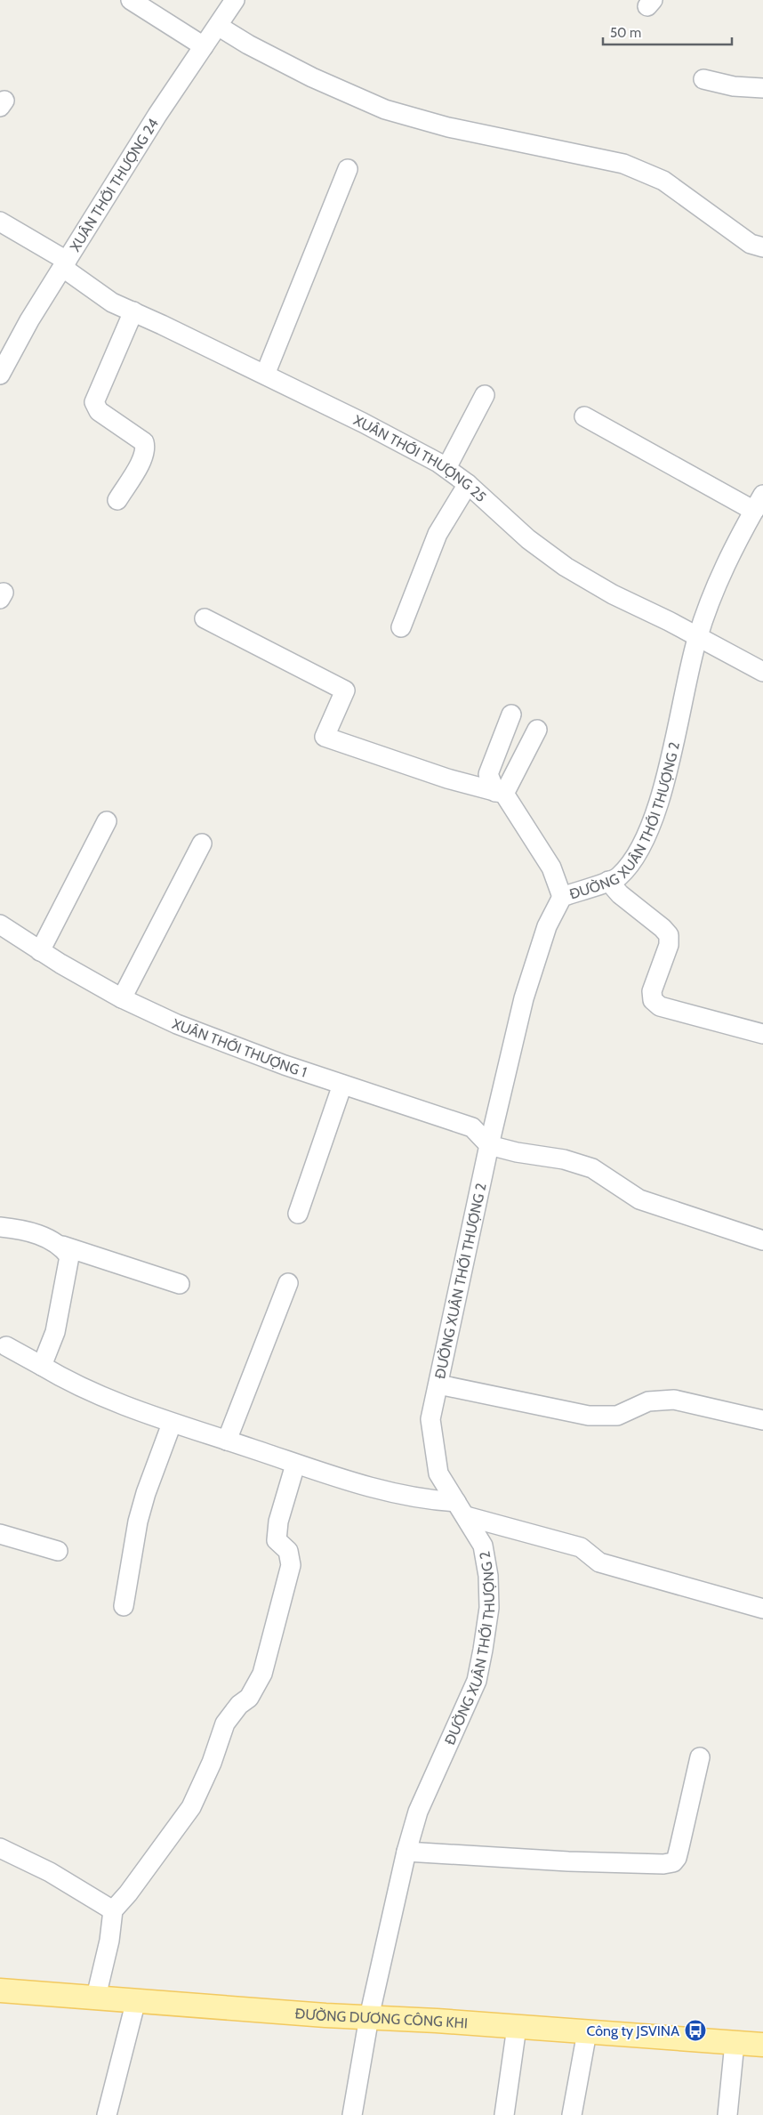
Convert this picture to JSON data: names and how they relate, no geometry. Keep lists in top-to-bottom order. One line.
{"streets":{"main road":["ĐƯỜNG DƯƠNG CÔNG KHI"],"street":["XUÂN THỚI THƯỢNG 24","XUÂN THỚI THƯỢNG 25","ĐƯỜNG XUÂN THỚI THƯỢNG 2","XUÂN THỚI THƯỢNG 1"]},"crossings":[["XUÂN THỚI THƯỢNG 24","XUÂN THỚI THƯỢNG 25"],["XUÂN THỚI THƯỢNG 25","ĐƯỜNG XUÂN THỚI THƯỢNG 2"],["ĐƯỜNG XUÂN THỚI THƯỢNG 2","XUÂN THỚI THƯỢNG 1"],["ĐƯỜNG XUÂN THỚI THƯỢNG 2","ĐƯỜNG DƯƠNG CÔNG KHI"]],"places":{"bus stop":["Công ty JSVINA"]},"scale_bar":"50 m"}
